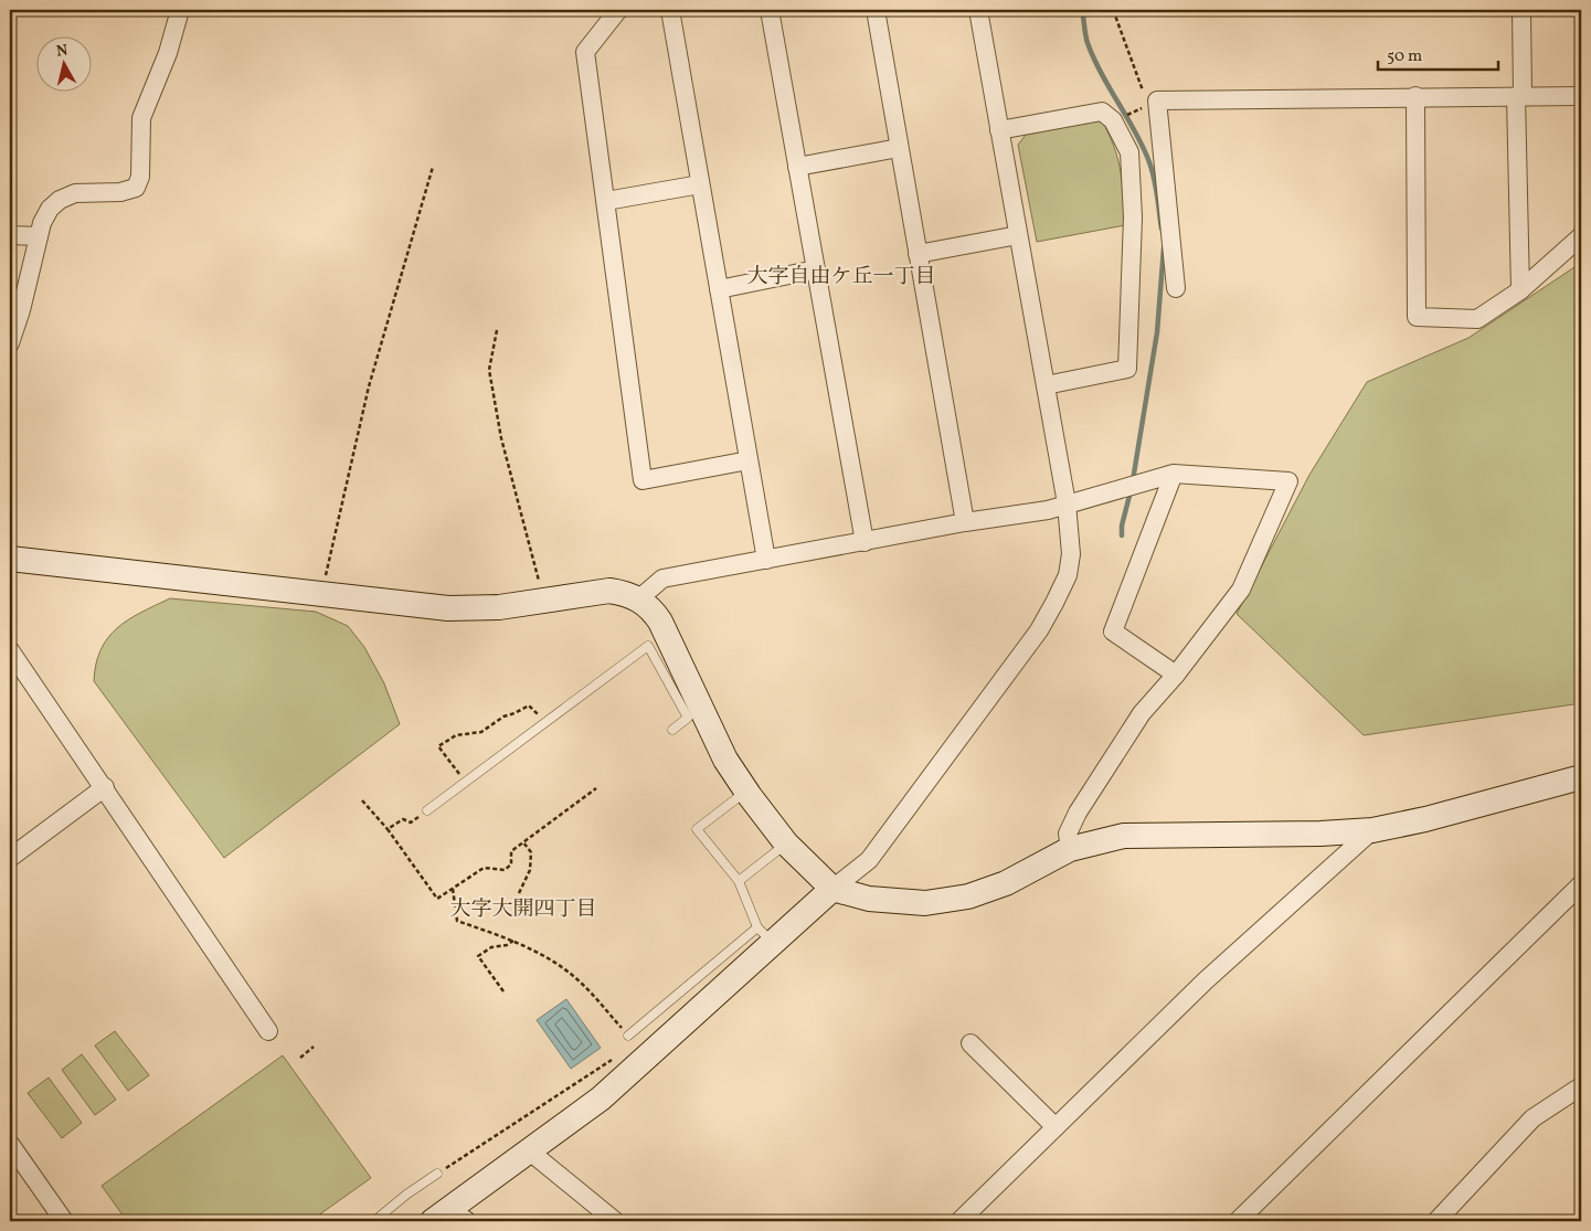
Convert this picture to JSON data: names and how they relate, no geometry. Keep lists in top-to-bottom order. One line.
{"districts":["大字自由ケ丘一丁目","大字大開四丁目"],"scale_bar":"50 m","north":"top"}
